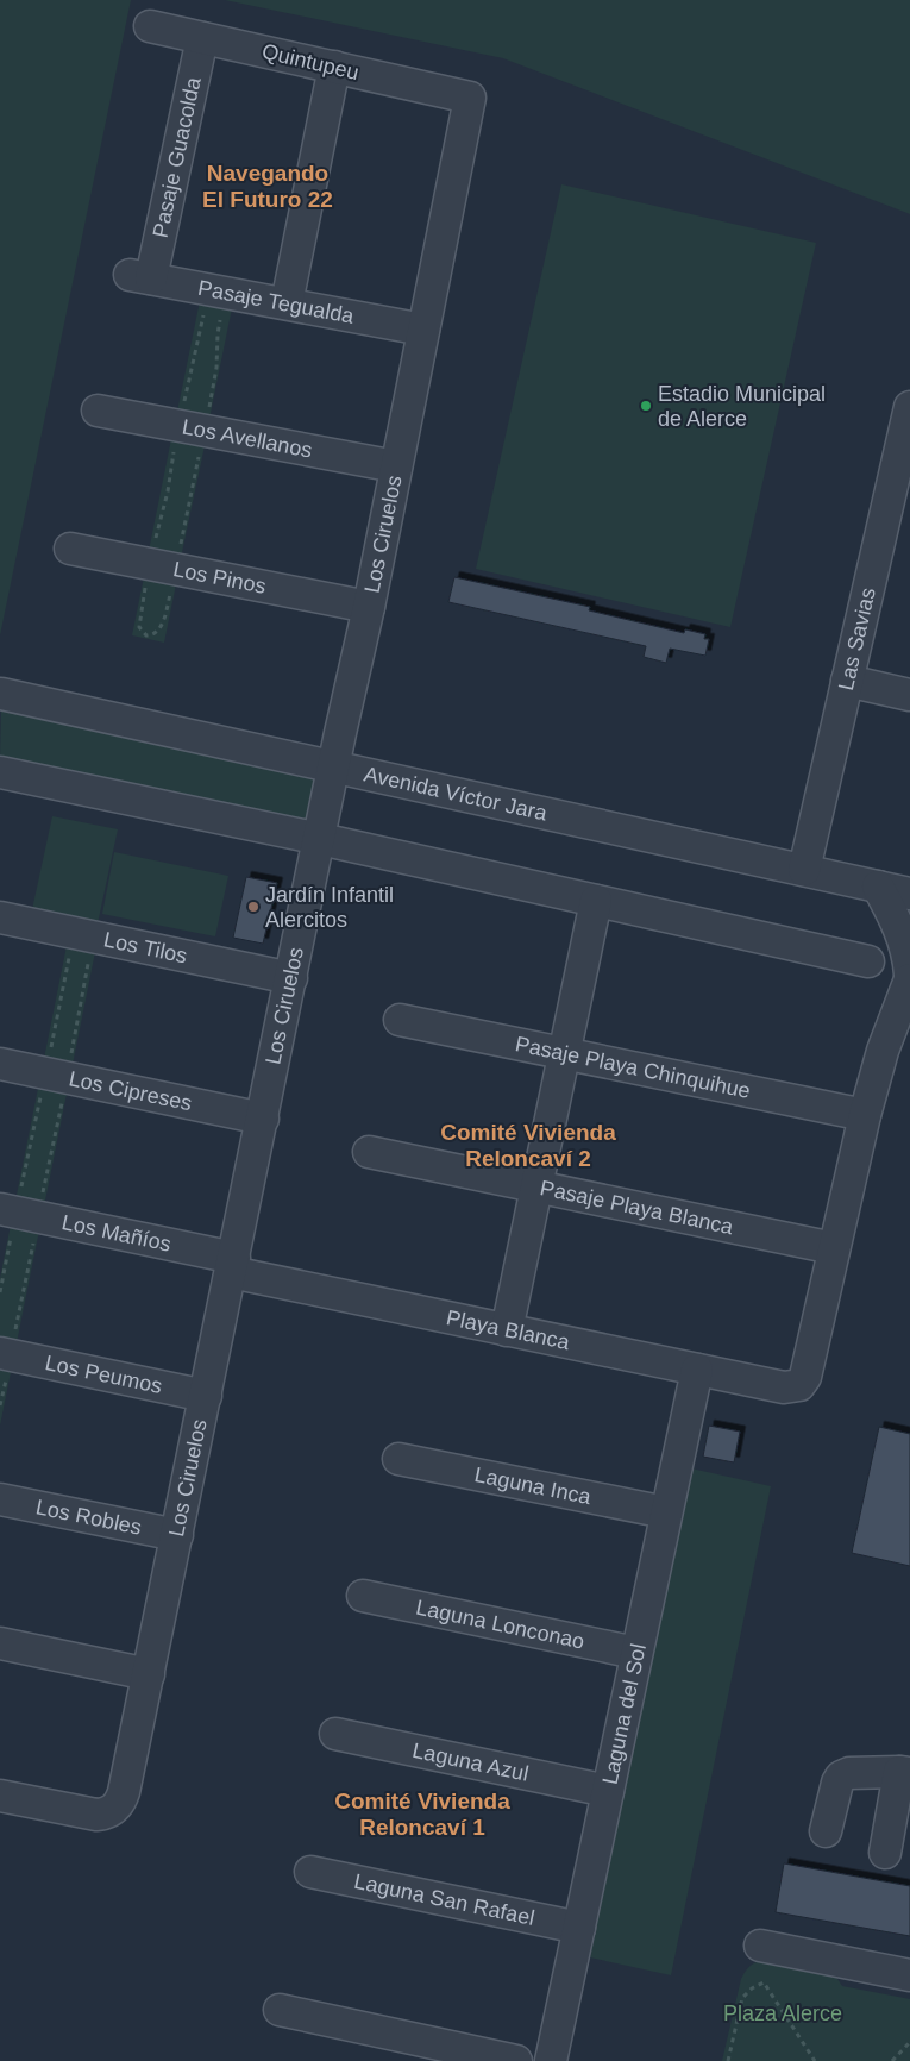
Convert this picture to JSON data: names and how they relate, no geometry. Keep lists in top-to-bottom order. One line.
{"streets":{"street":["Quintupeu","Pasaje Guacolda","Pasaje Tegualda","Los Avellanos","Los Ciruelos","Los Pinos","Las Savias","Avenida Víctor Jara","Los Tilos","Pasaje Playa Chinquihue","Los Cipreses","Pasaje Playa Blanca","Los Mañíos","Playa Blanca","Los Peumos","Laguna Inca","Los Robles","Laguna Lonconao","Laguna del Sol","Laguna Azul","Laguna San Rafael"]},"crossings":[["Quintupeu","Pasaje Guacolda"],["Quintupeu","Los Ciruelos"],["Pasaje Guacolda","Pasaje Tegualda"],["Pasaje Tegualda","Los Ciruelos"],["Los Avellanos","Los Ciruelos"],["Los Ciruelos","Los Pinos"],["Los Ciruelos","Avenida Víctor Jara"],["Los Ciruelos","Los Tilos"],["Los Ciruelos","Los Cipreses"],["Los Ciruelos","Los Mañíos"],["Los Ciruelos","Playa Blanca"],["Los Ciruelos","Los Peumos"],["Los Ciruelos","Los Robles"],["Las Savias","Avenida Víctor Jara"],["Pasaje Playa Blanca","Playa Blanca"],["Los Mañíos","Playa Blanca"],["Playa Blanca","Laguna del Sol"],["Laguna Inca","Laguna del Sol"],["Laguna Lonconao","Laguna del Sol"],["Laguna del Sol","Laguna Azul"],["Laguna del Sol","Laguna San Rafael"]],"districts":["Navegando El Futuro 22","Comité Vivienda Reloncaví 2","Comité Vivienda Reloncaví 1"],"parks":["Plaza Alerce"],"places":["Estadio Municipal de Alerce","Jardín Infantil Alercitos"]}
